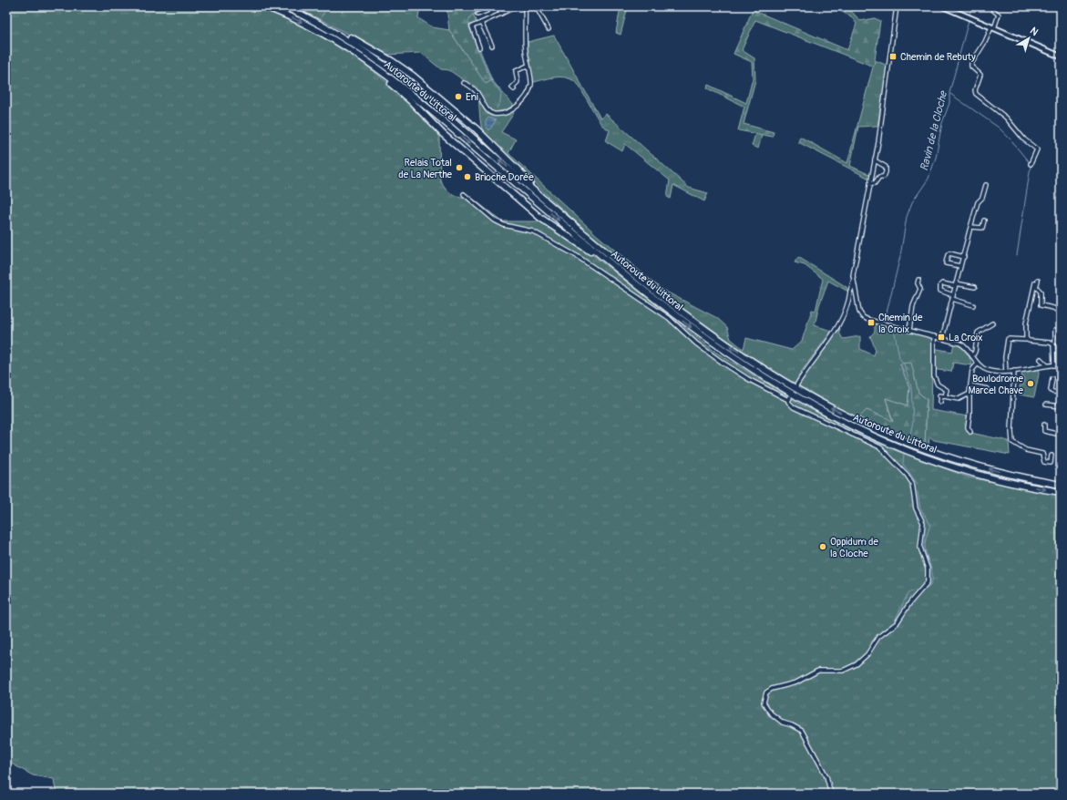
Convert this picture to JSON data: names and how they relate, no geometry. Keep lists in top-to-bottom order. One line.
{"streets":{"highway":["Autoroute du Littoral"]},"water":["Ravin de la Cloche"],"places":{"transit":["Chemin de Rebuty","Chemin de la Croix","La Croix"],"other":["Eni","Relais Total de La Nerthe","Brioche Dorée","Boulodrome Marcel Chave","Oppidum de la Cloche"]},"north":"top right"}
